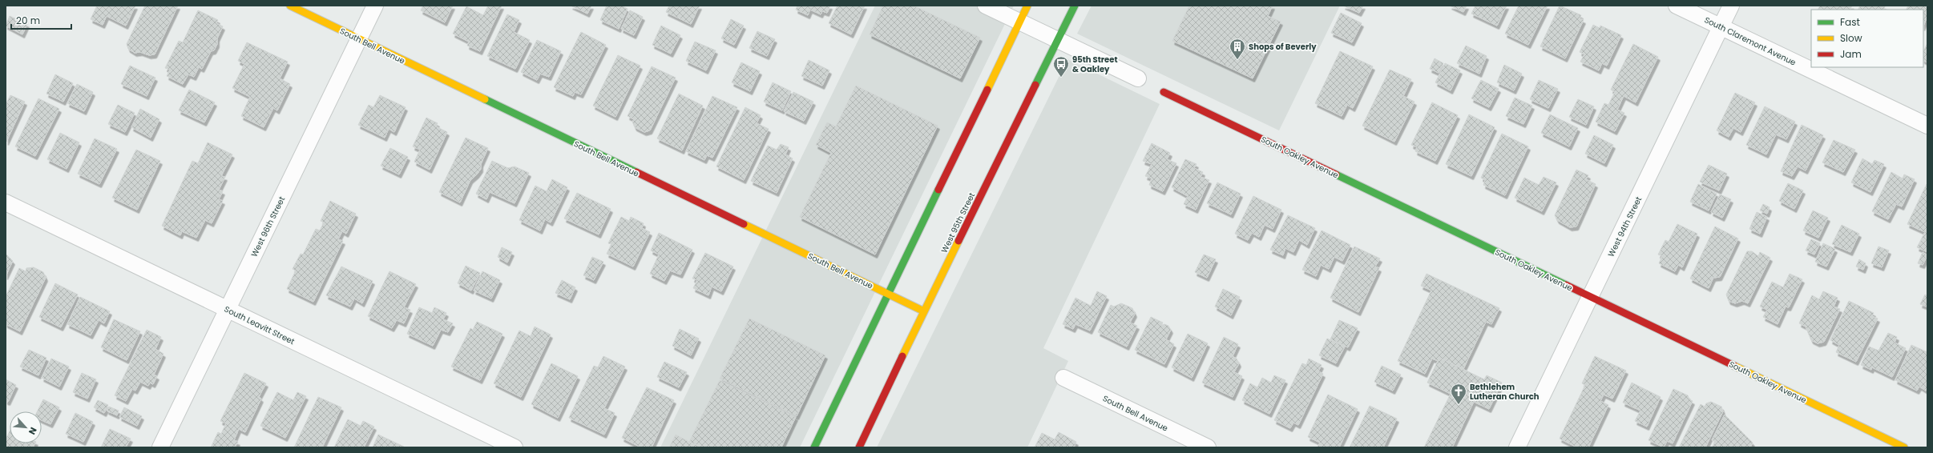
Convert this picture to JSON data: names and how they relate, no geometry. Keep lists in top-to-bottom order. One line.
{"streets":{"street":["South Claremont Avenue","South Bell Avenue","South Oakley Avenue","West 95th Street","West 96th Street","West 94th Street","South Leavitt Street"]},"crossings":[["South Claremont Avenue","West 94th Street"],["South Bell Avenue","West 95th Street"],["South Bell Avenue","West 96th Street"],["South Oakley Avenue","West 94th Street"],["West 96th Street","South Leavitt Street"]],"places":{"building":["Shops of Beverly"],"bus stop":["95th Street & Oakley"],"church":["Bethlehem Lutheran Church"]},"legend":["Fast","Slow","Jam"],"scale_bar":"20 m","north":"bottom right"}
